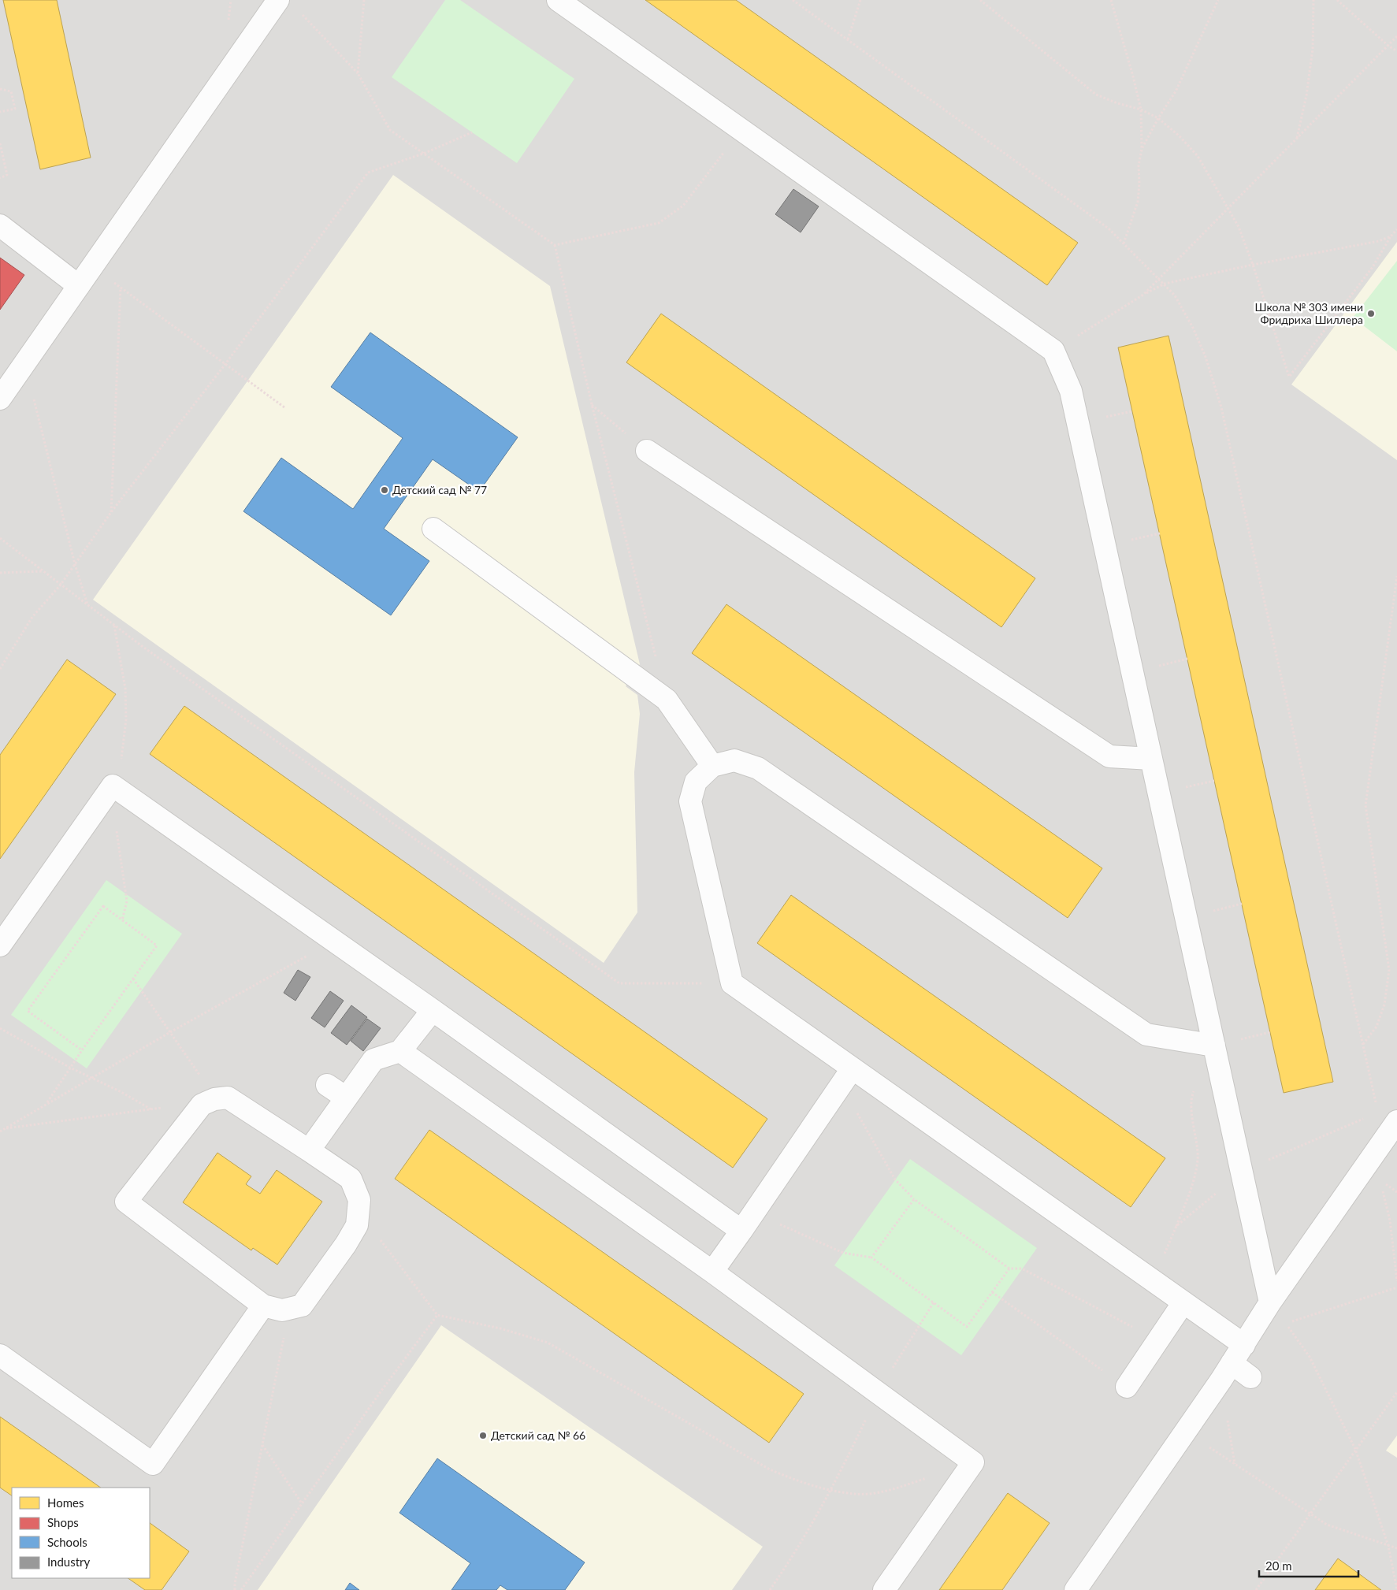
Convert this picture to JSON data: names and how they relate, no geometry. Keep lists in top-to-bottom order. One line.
{"places":["Школа № 303 имени Фридриха Шиллера","Детский сад № 77","Детский сад № 66"],"legend":["Homes","Shops","Schools","Industry"],"scale_bar":"20 m"}
